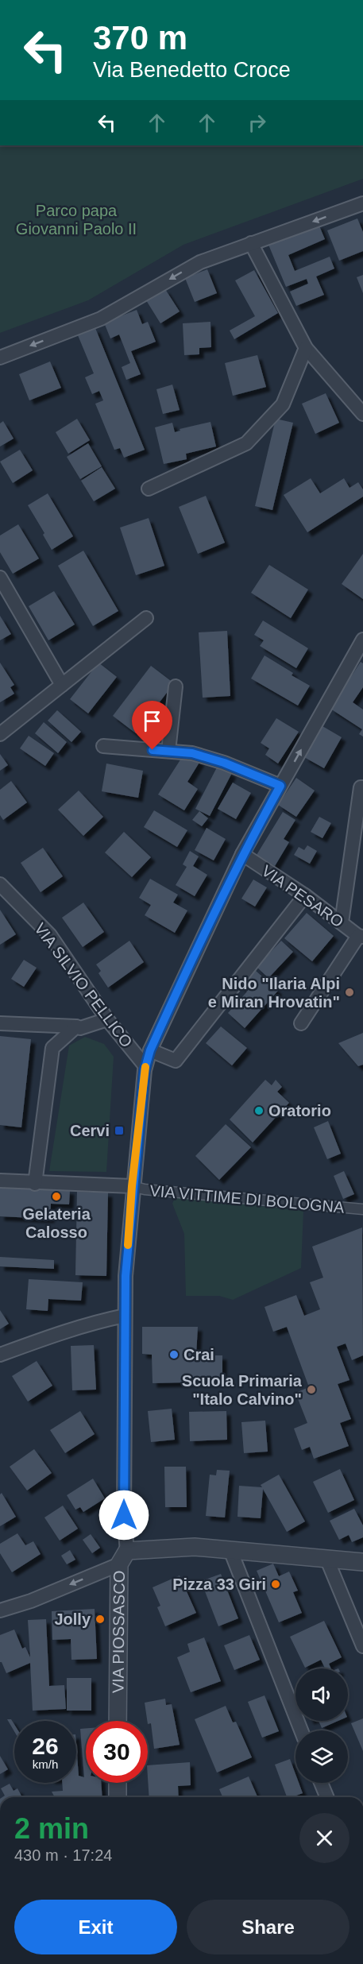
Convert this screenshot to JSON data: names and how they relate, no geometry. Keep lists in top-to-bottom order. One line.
{"streets":{"street":["VIA PESARO","VIA SILVIO PELLICO","VIA VITTIME DI BOLOGNA","VIA PIOSSASCO"]},"crossings":[["VIA PESARO","VIA PIOSSASCO"],["VIA SILVIO PELLICO","VIA PIOSSASCO"],["VIA VITTIME DI BOLOGNA","VIA PIOSSASCO"]],"parks":["Parco papa Giovanni Paolo II"],"places":{"other":["Nido \"Ilaria Alpi e Miran Hrovatin\"","Oratorio","Gelateria Calosso","Crai","Scuola Primaria \"Italo Calvino\"","Pizza 33 Giri","Jolly"],"transit":["Cervi"]},"page":{"turn":["370 m","Via Benedetto Croce"],"speed":"26 km/h","limit":"30","heading":["2 min","430 m · 17:24"],"buttons":["Exit","Share"]}}
